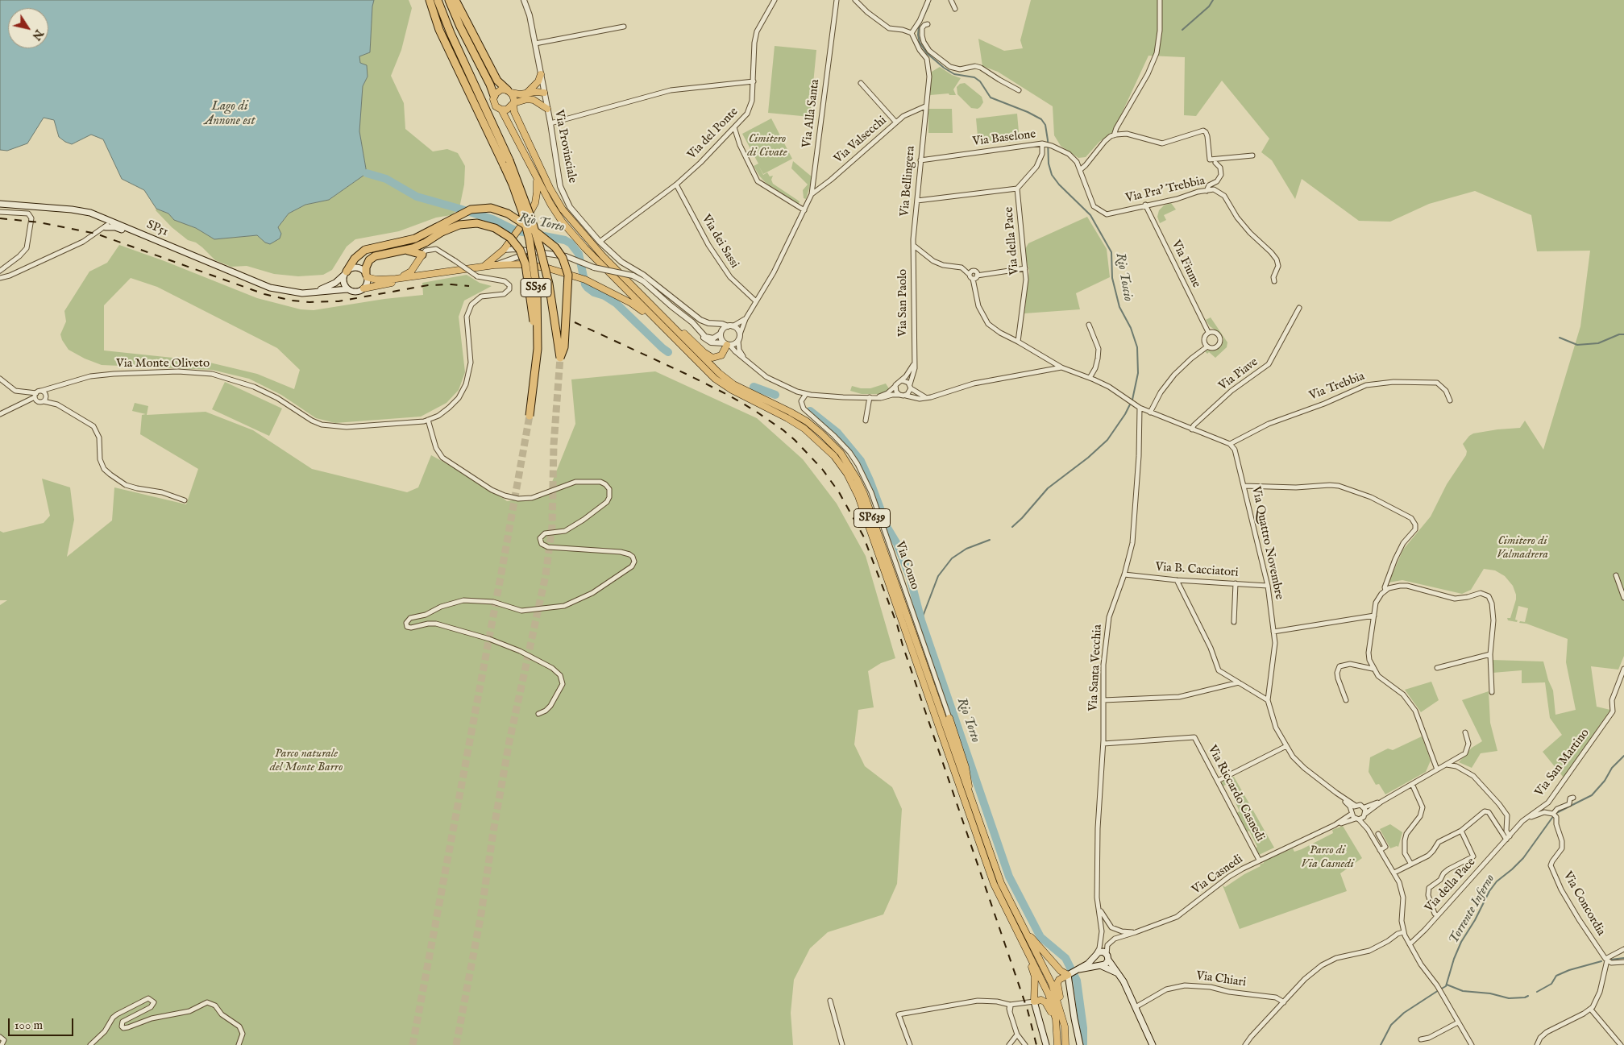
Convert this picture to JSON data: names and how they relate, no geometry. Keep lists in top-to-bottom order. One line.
{"streets":{"highway":["SS36"],"main road":["SP51","SP639"],"street":["Via Alla Santa","Via del Ponte","Via Baselone","Via Valsecchi","Via Provinciale","Via Bellingera","Via Pra' Trebbia","Via della Pace","Via dei Sassi","Via Fiume","Via San Paolo","Via Monte Oliveto","Via Piave","Via Trebbia","Via Quattro Novembre","Via Como","Via B. Cacciatori","Via Santa Vecchia","Via San Martino","Via Riccardo Casnedi","Via Casnedi","Via Concordia","Via Chiari"]},"crossings":[["Via Alla Santa","Via Valsecchi"],["Via del Ponte","Via Provinciale"],["Via del Ponte","Via dei Sassi"],["Via Baselone","Via Bellingera"],["Via Baselone","Via Pra' Trebbia"],["Via Baselone","Via della Pace"],["Via Valsecchi","Via Bellingera"],["Via Bellingera","Via San Paolo"],["Via Pra' Trebbia","Via Fiume"],["SP51","SS36"],["Via della Pace","Via San Martino"],["Via Trebbia","Via Quattro Novembre"],["Via Quattro Novembre","Via B. Cacciatori"],["Via Quattro Novembre","Via Casnedi"],["Via B. Cacciatori","Via Santa Vecchia"],["Via Santa Vecchia","Via Riccardo Casnedi"],["Via Riccardo Casnedi","Via Casnedi"]],"water":["Lago di Annone est","Rio Torto","Rio Toscio","Torrente Inferno"],"parks":["Cimitero di Civate","Cimitero di Valmadrera","Parco naturale del Monte Barro","Parco di Via Casnedi"],"scale_bar":"100 m","north":"bottom right"}
